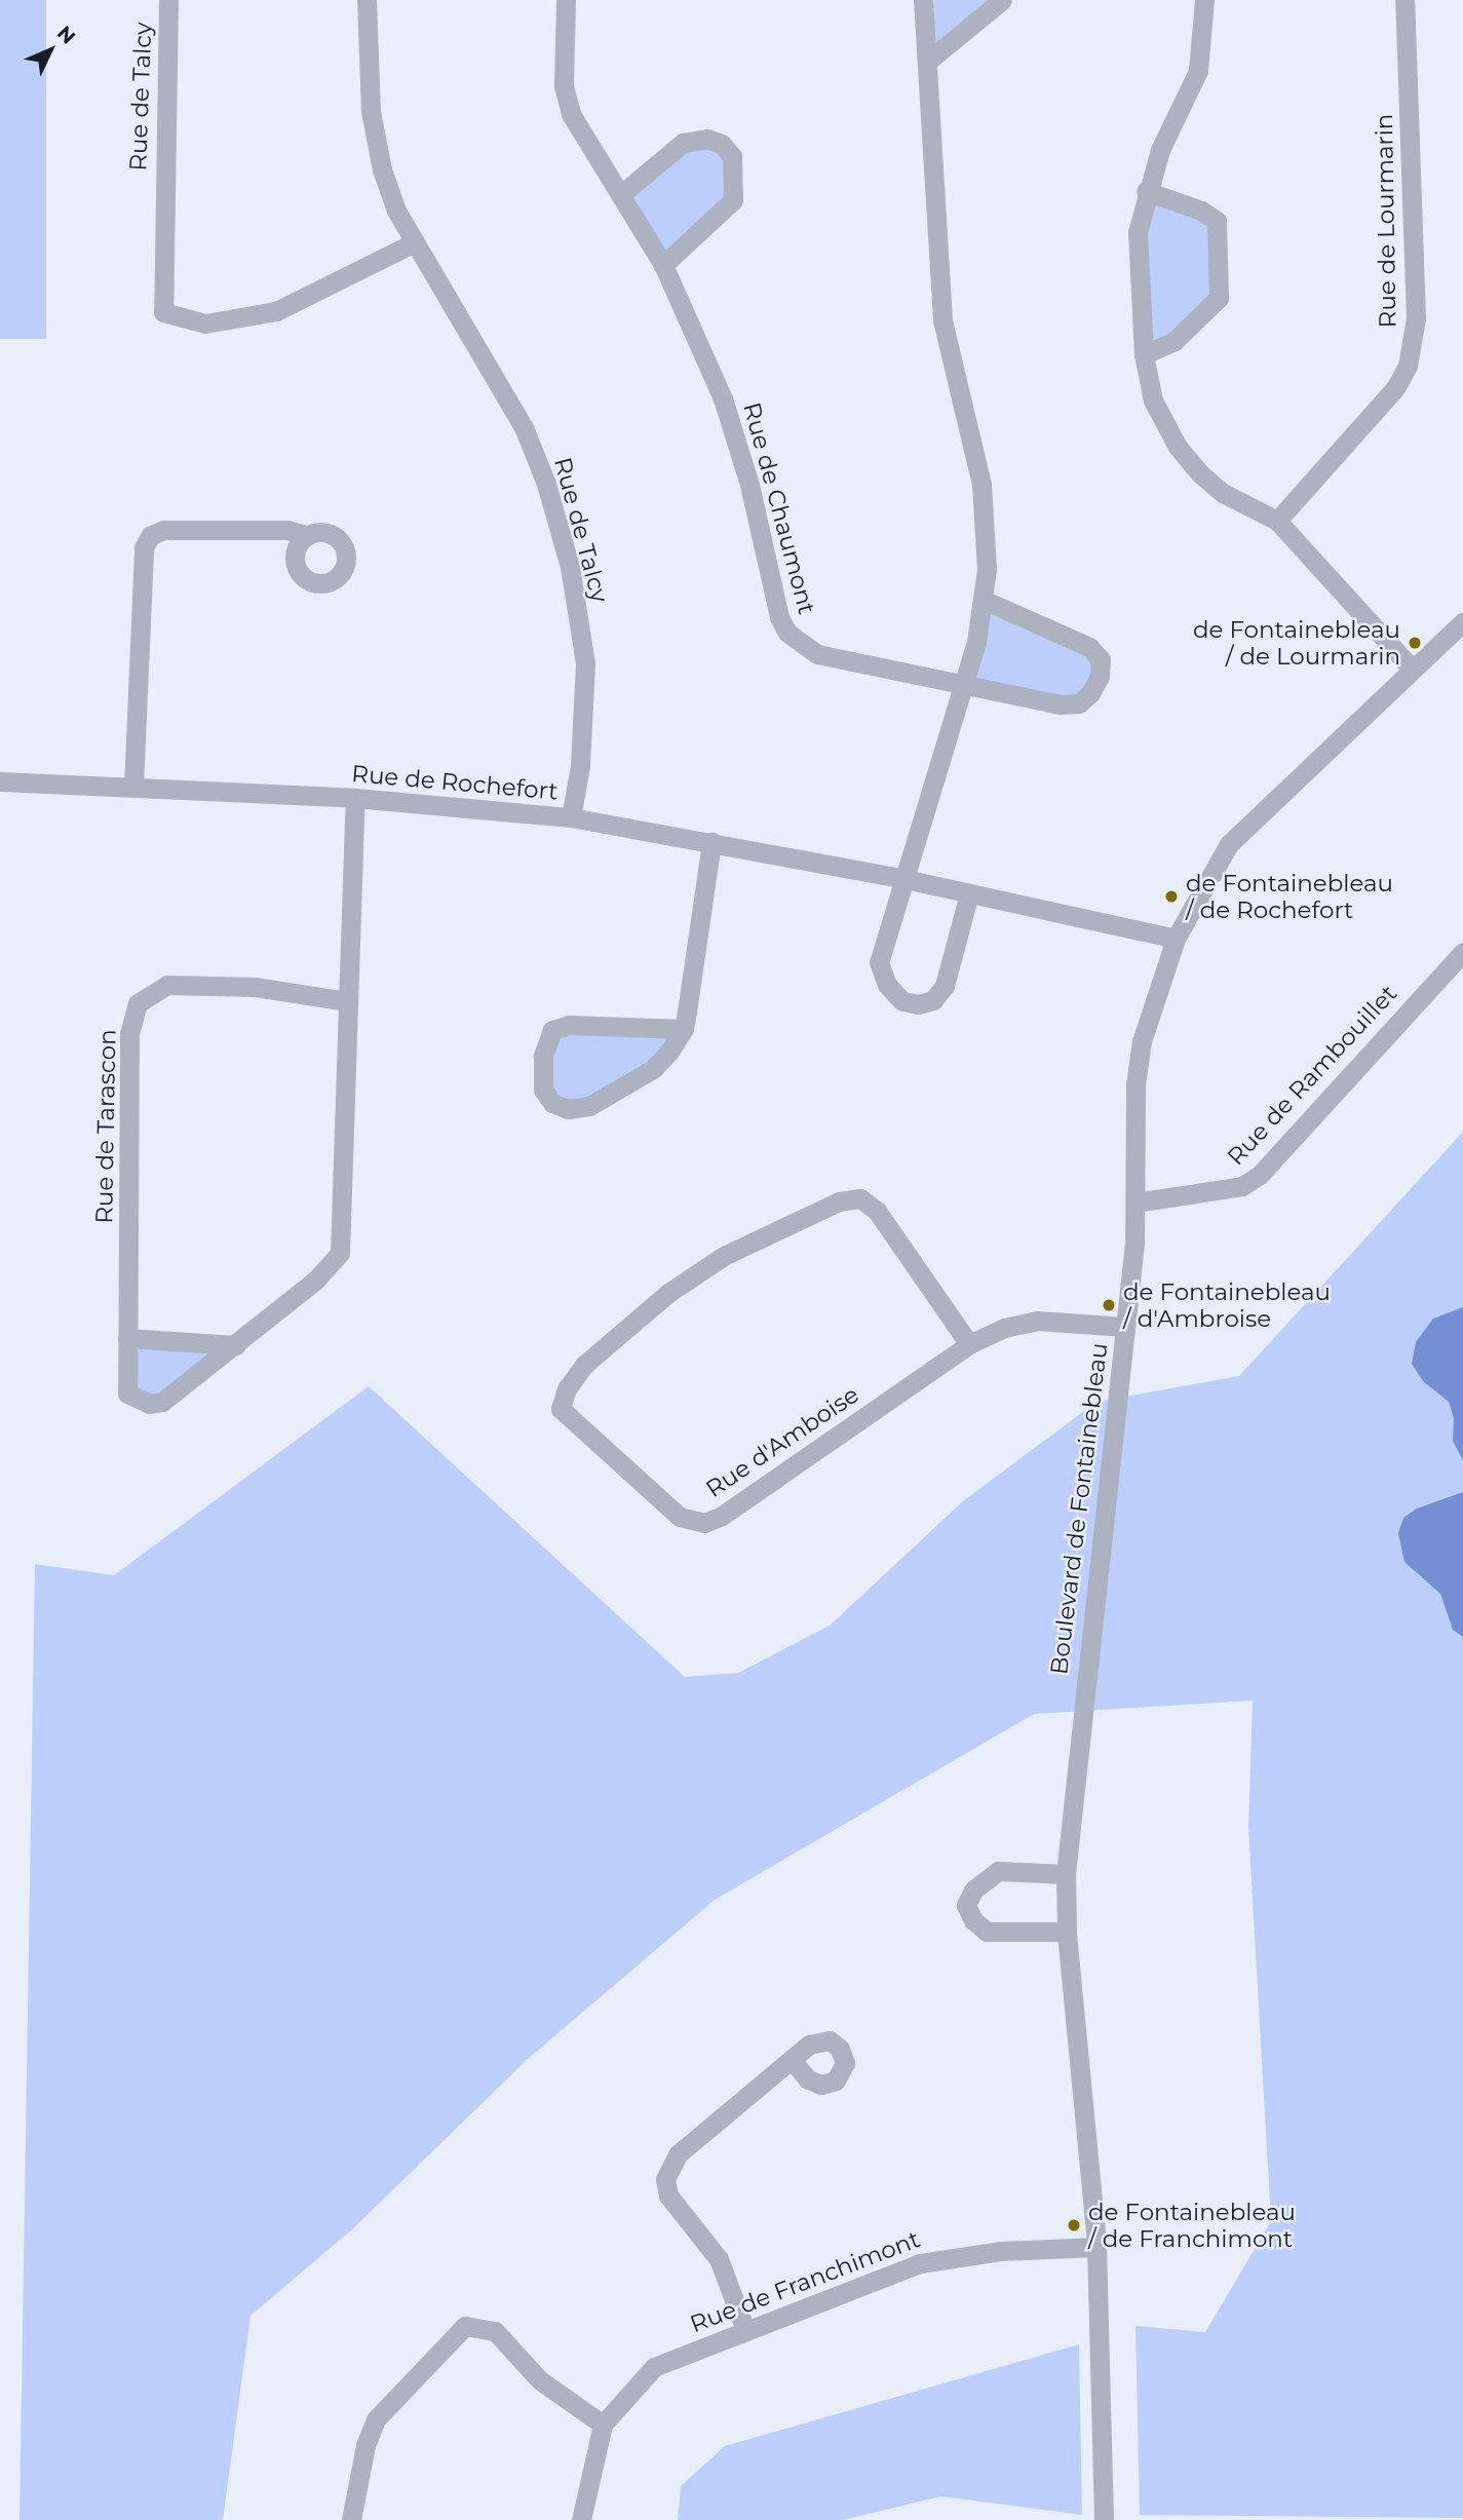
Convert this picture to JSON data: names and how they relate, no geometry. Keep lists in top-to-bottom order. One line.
{"streets":{"street":["Rue de Talcy","Rue de Lourmarin","Rue de Chaumont","Rue de Rochefort","Rue de Rambouillet","Rue de Tarascon","Rue d'Amboise","Boulevard de Fontainebleau","Rue de Franchimont"]},"crossings":[["Rue de Talcy","Rue de Rochefort"],["Rue de Rochefort","Rue de Tarascon"],["Rue de Rochefort","Boulevard de Fontainebleau"],["Rue de Rambouillet","Boulevard de Fontainebleau"],["Rue d'Amboise","Boulevard de Fontainebleau"],["Boulevard de Fontainebleau","Rue de Franchimont"]],"places":["de Fontainebleau / de Lourmarin","de Fontainebleau / de Rochefort","de Fontainebleau / d'Ambroise","de Fontainebleau / de Franchimont"],"north":"top right"}
